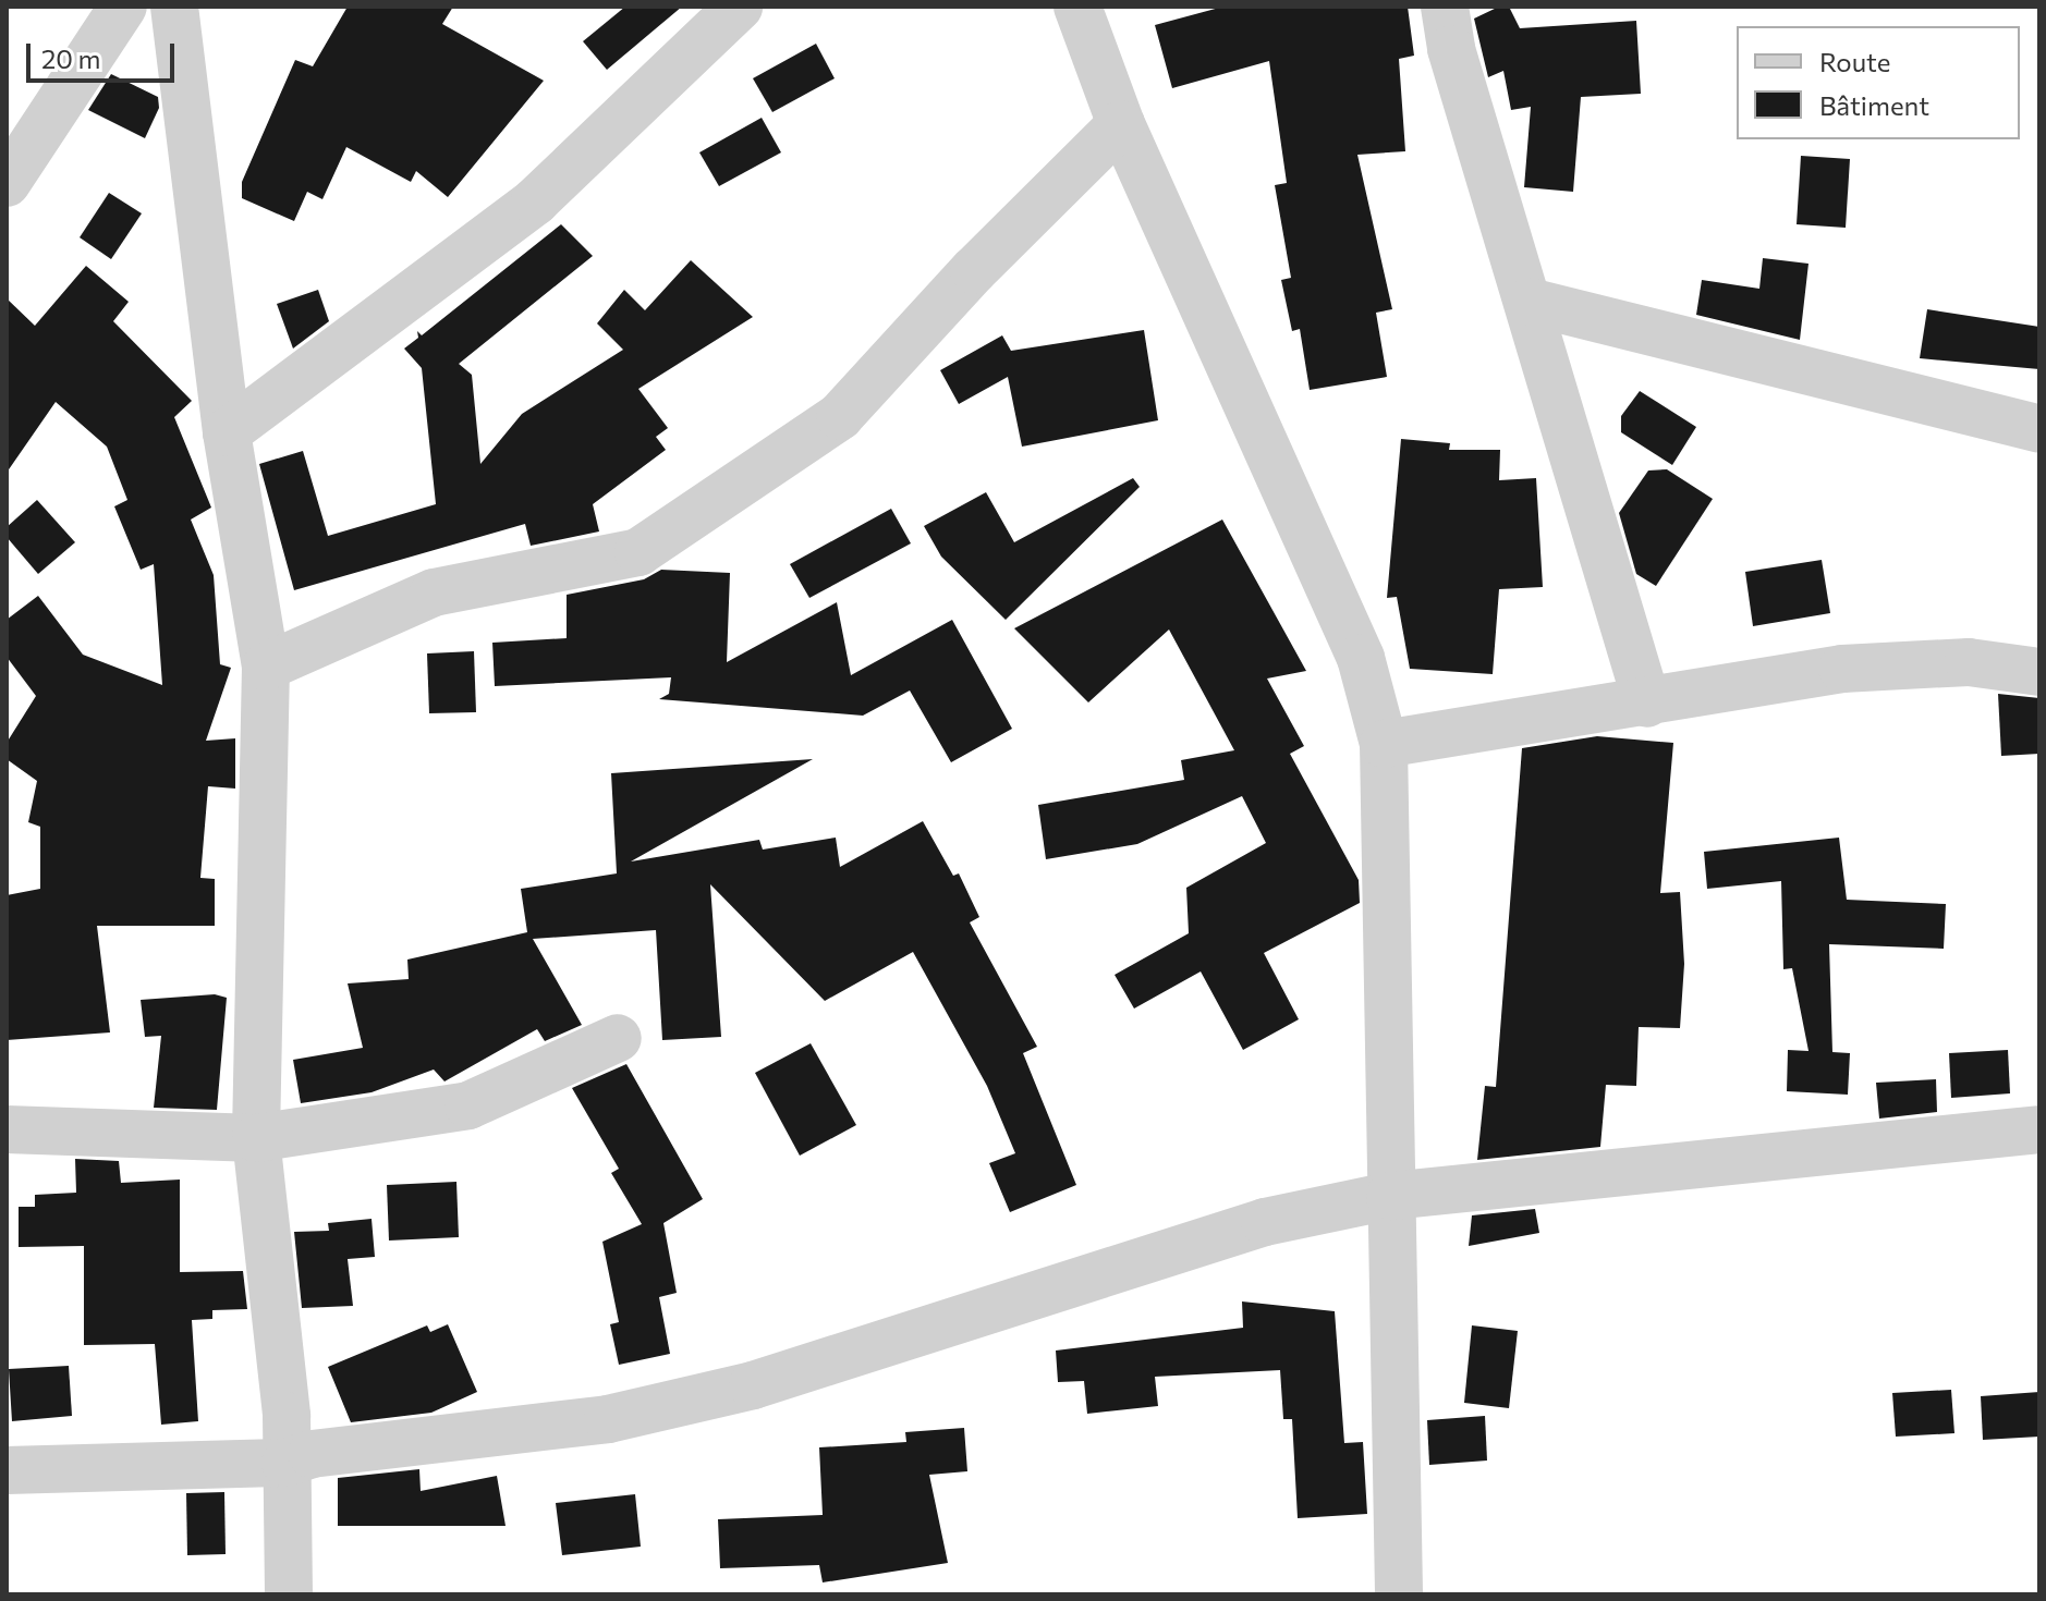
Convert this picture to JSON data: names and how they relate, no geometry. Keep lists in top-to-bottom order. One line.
{"legend":["Route","Bâtiment"],"scale_bar":"20 m"}
